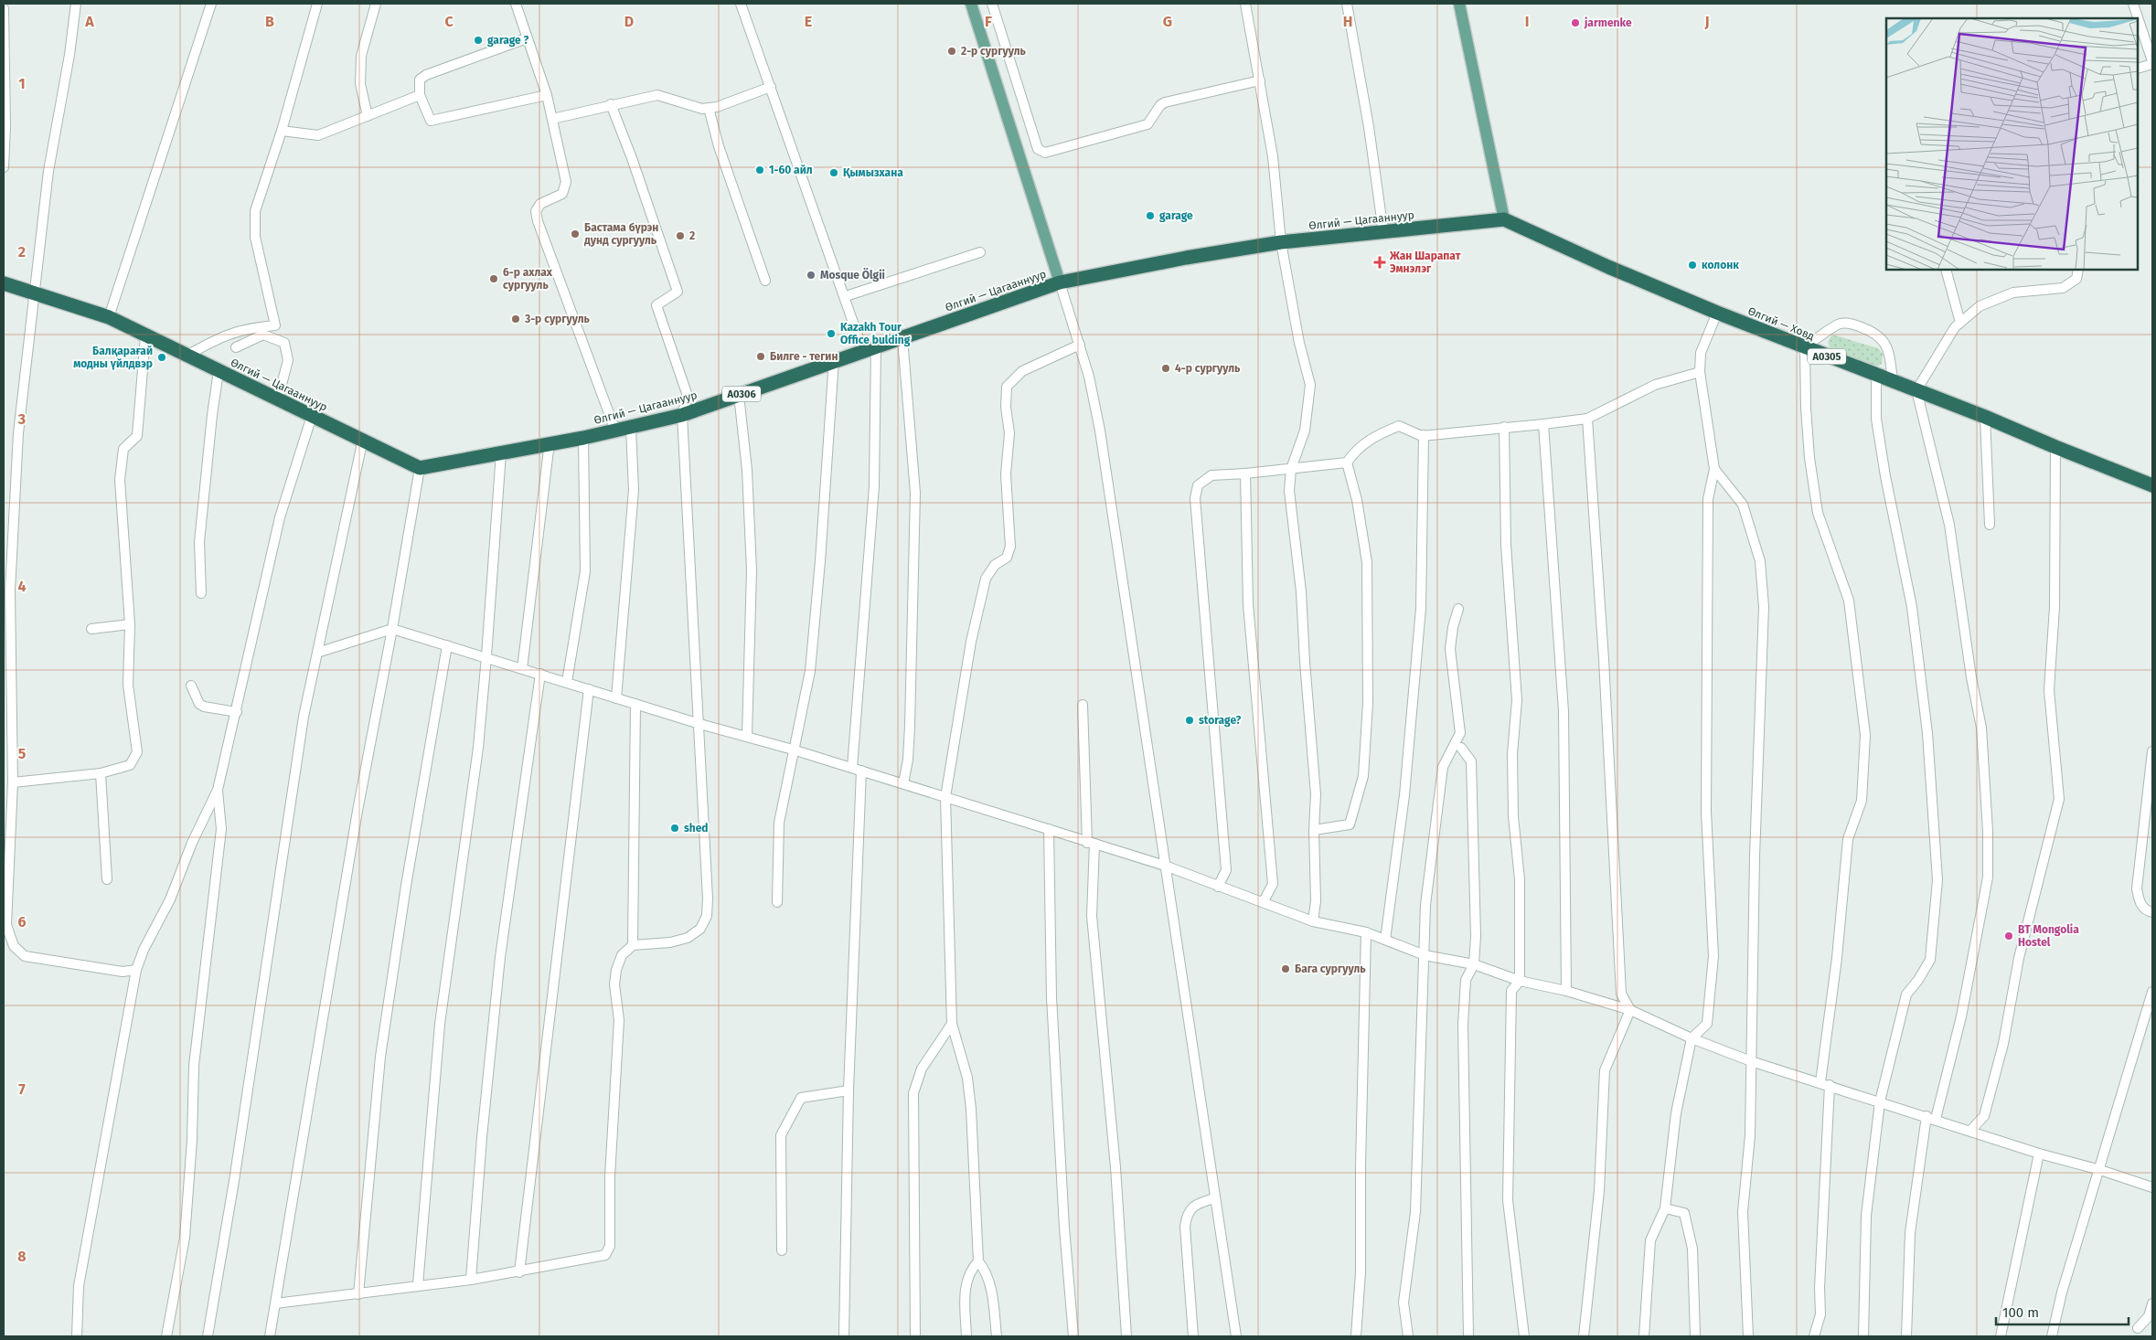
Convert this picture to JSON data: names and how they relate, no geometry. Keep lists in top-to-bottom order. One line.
{"streets":{"highway":["Өлгий — Цагааннуур","Өлгий — Ховд","A0305","A0306"]},"crossings":[["Өлгий — Цагааннуур","Өлгий — Ховд"]],"places":{"other":["jarmenke","garage ?","2-р сургууль","1-60 айл","Қымызхана","garage","Бастама бүрэн дунд сургууль","2","колонк","Mosque Ölgii","6-р ахлах сургууль","3-р сургууль","Kazakh Tour Office bulding","Билге - тегин","Балқарағай модны үйлдвэр","4-р сургууль","storage?","shed","BT Mongolia Hostel","Бага сургууль"],"health":["Жан Шарапат Эмнэлэг"]},"scale_bar":"100 m","grid":{"columns":["A","B","C","D","E","F","G","H","I","J"],"rows":["1","2","3","4","5","6","7","8"]}}
